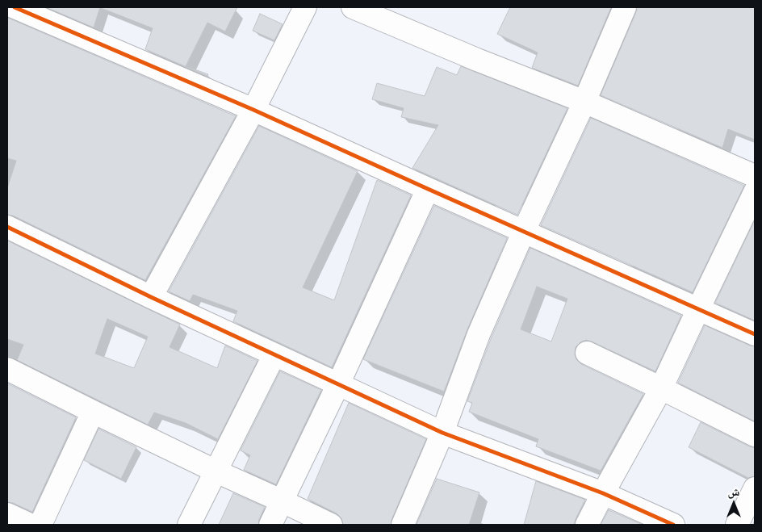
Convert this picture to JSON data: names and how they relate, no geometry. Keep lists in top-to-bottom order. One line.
{"north":"top"}
